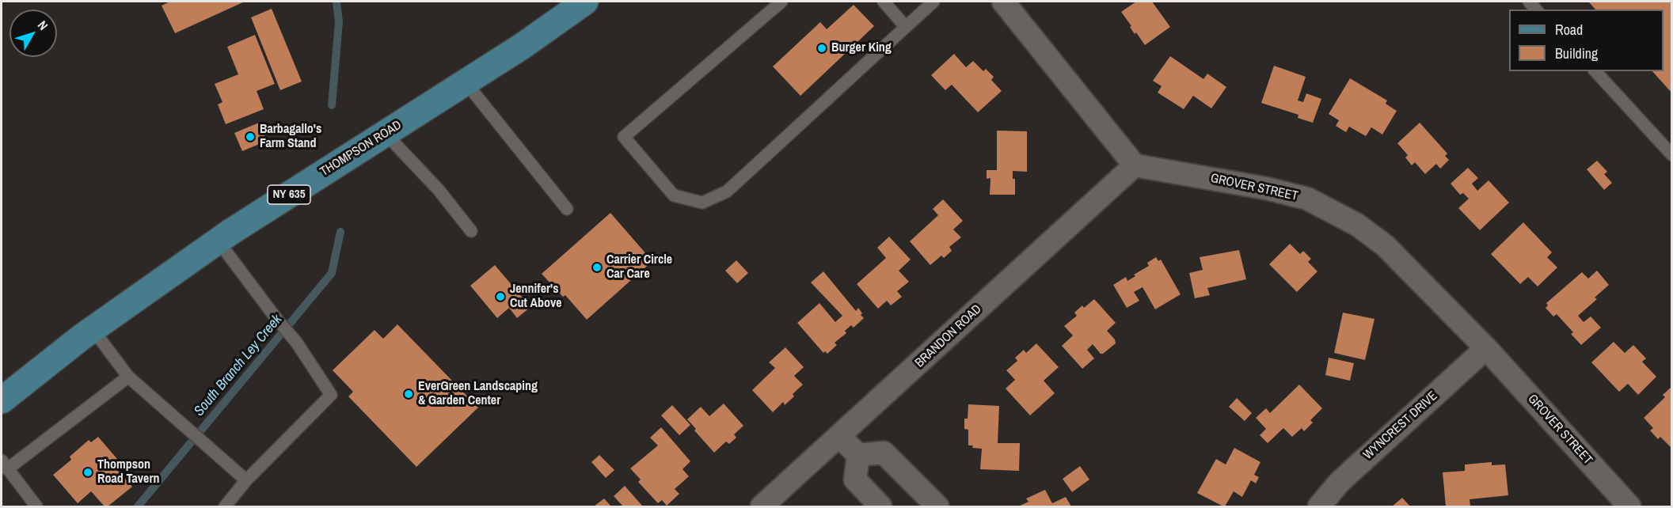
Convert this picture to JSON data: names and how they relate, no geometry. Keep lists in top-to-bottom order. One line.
{"streets":{"main road":["THOMPSON ROAD","NY 635"],"street":["GROVER STREET","BRANDON ROAD","WYNCREST DRIVE"]},"crossings":[["GROVER STREET","BRANDON ROAD"],["GROVER STREET","WYNCREST DRIVE"]],"water":["South Branch Ley Creek"],"places":["Burger King","Barbagallo's Farm Stand","Carrier Circle Car Care","Jennifer's Cut Above","EverGreen Landscaping & Garden Center","Thompson Road Tavern"],"legend":["Road","Building"],"north":"top right"}
